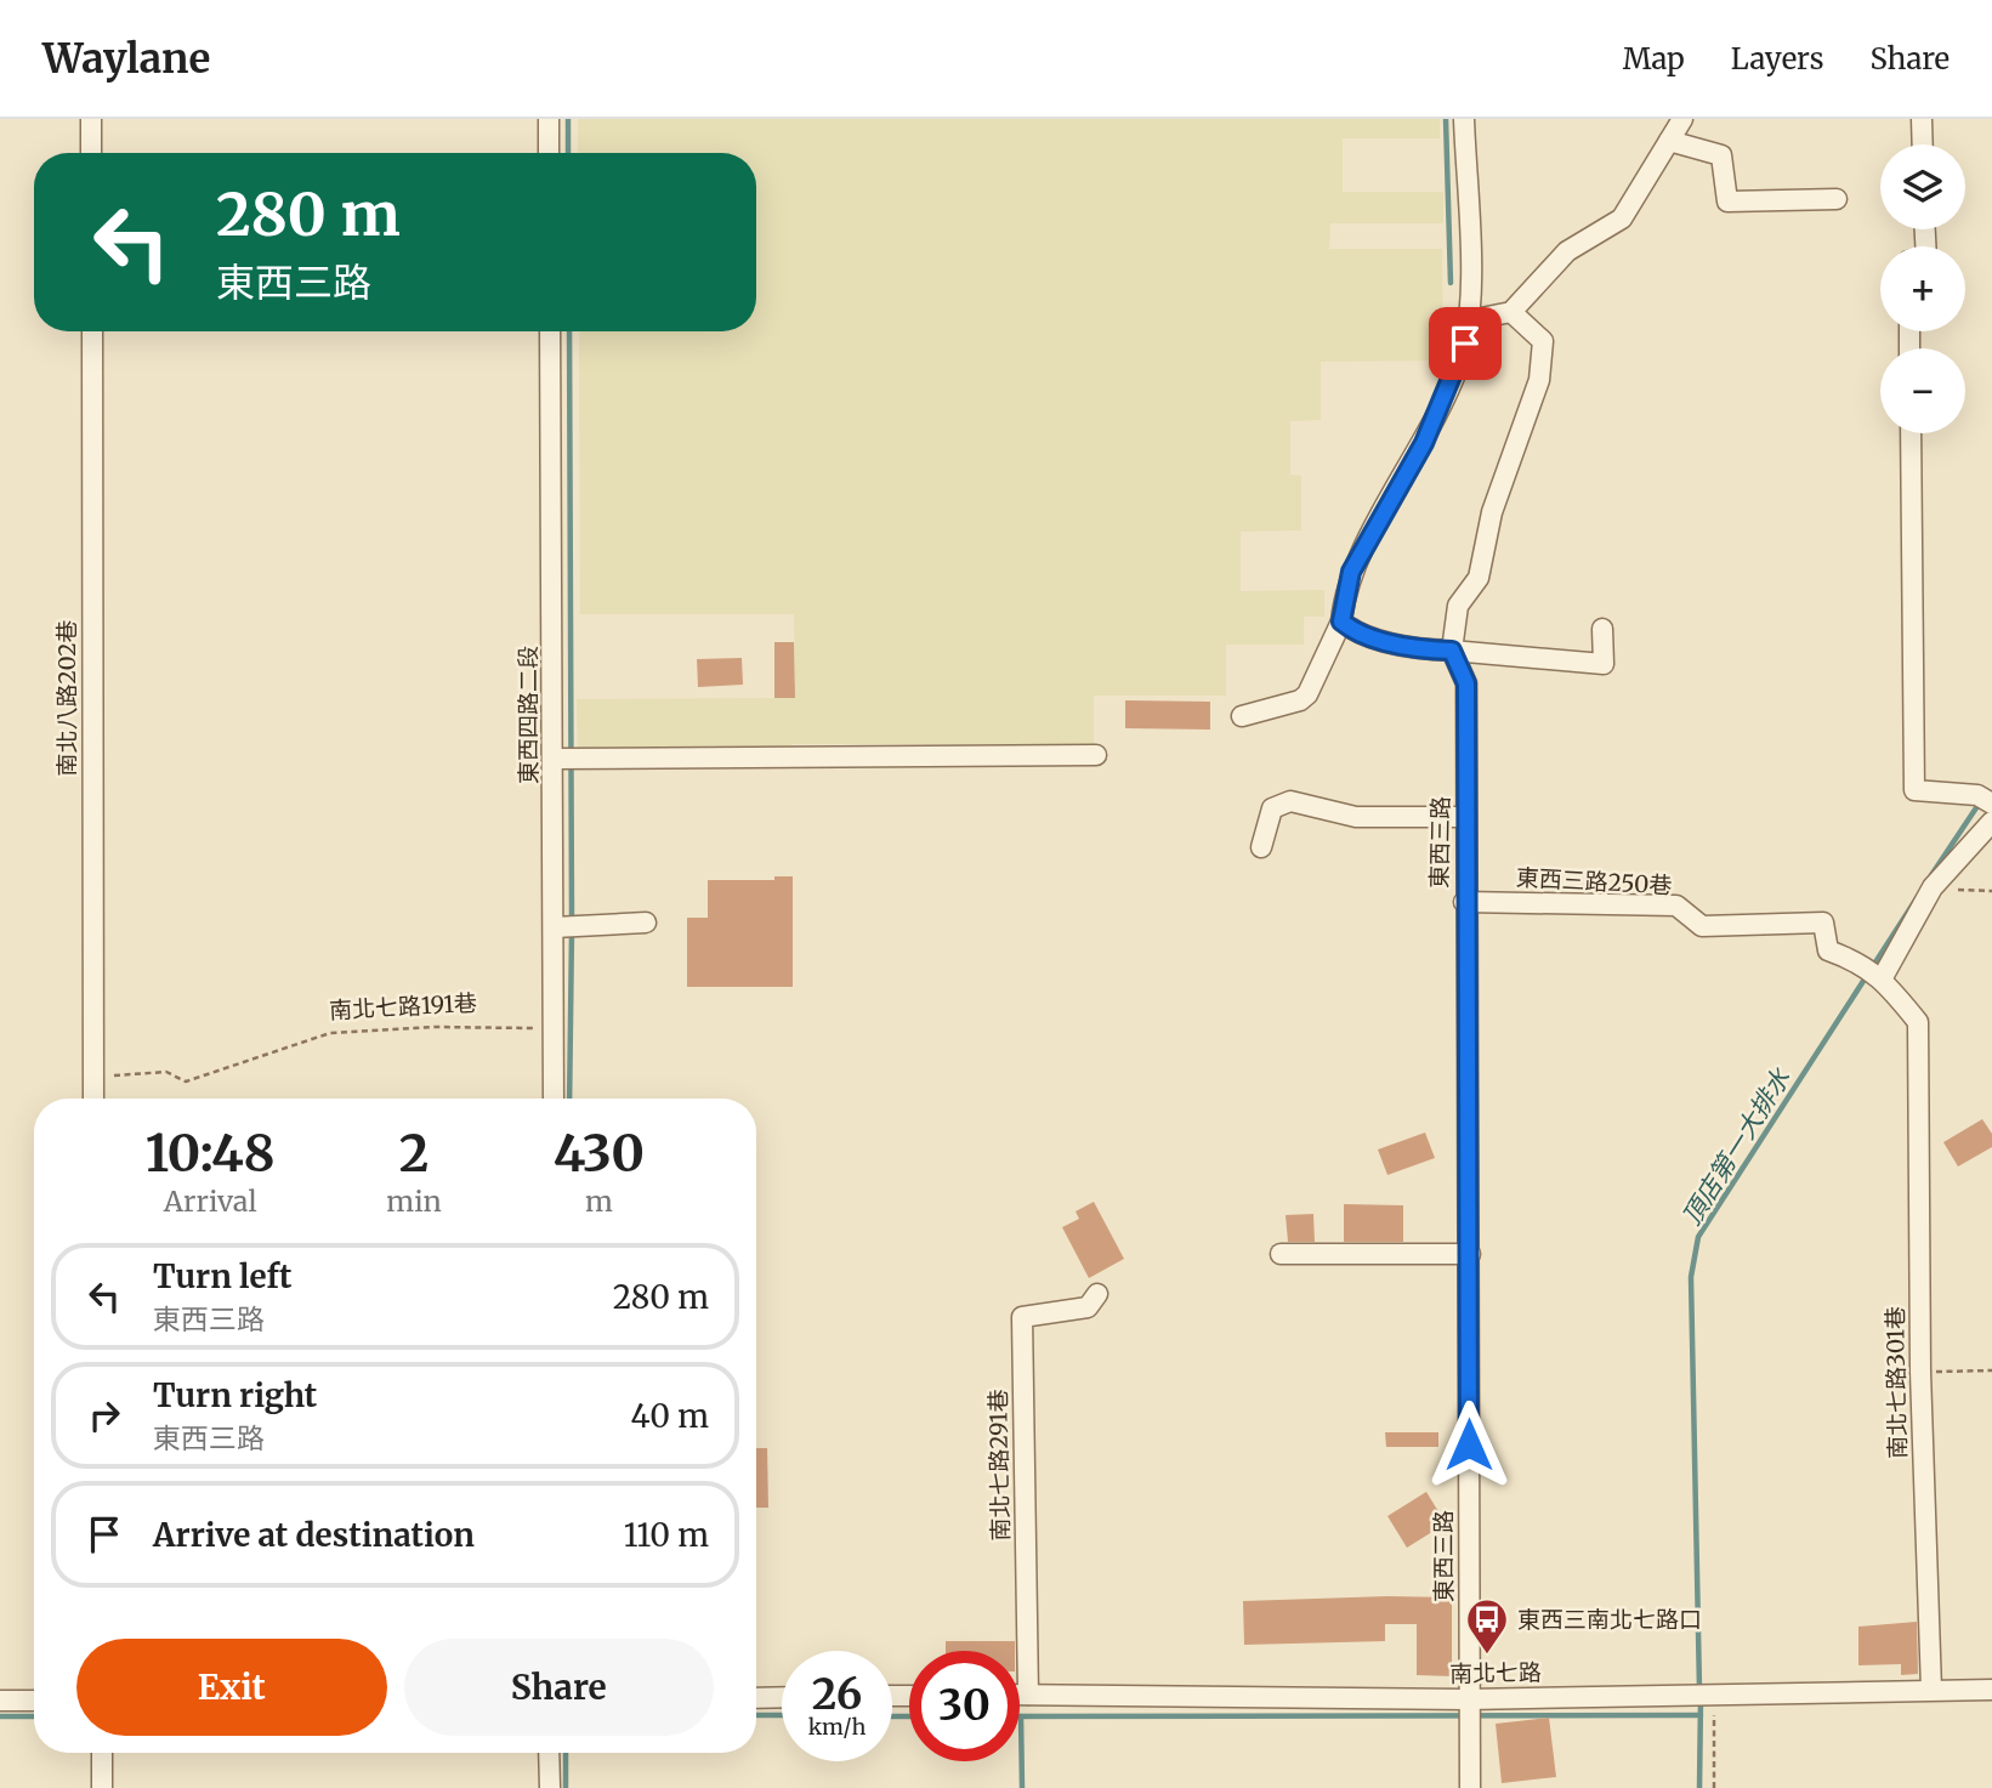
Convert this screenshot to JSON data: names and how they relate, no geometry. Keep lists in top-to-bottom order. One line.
{"streets":{"street":["南北八路202巷","東西四路二段","東西三路","東西三路250巷","南北七路301巷","南北七路291巷","南北七路"],"path":["南北七路191巷"]},"crossings":[["南北八路202巷","南北七路191巷"],["東西四路二段","南北七路191巷"],["東西三路","東西三路250巷"],["東西三路","南北七路"],["東西三路250巷","南北七路301巷"],["南北七路301巷","南北七路"],["南北七路291巷","南北七路"]],"water":["頂店第一大排水"],"places":{"bus stop":["東西三南北七路口"]},"page":{"header":"Waylane","nav":["Map","Layers","Share"],"map_buttons":["+","−"],"turn":["280 m","東西三路"],"eta":["10:48","Arrival","2","min","430","m"],"list":[{"name":"Turn left","note":"東西三路","value":"280 m"},{"name":"Turn right","note":"東西三路","value":"40 m"},{"name":"Arrive at destination","value":"110 m"}],"buttons":["Exit","Share"],"speed":"26 km/h","limit":"30"}}
